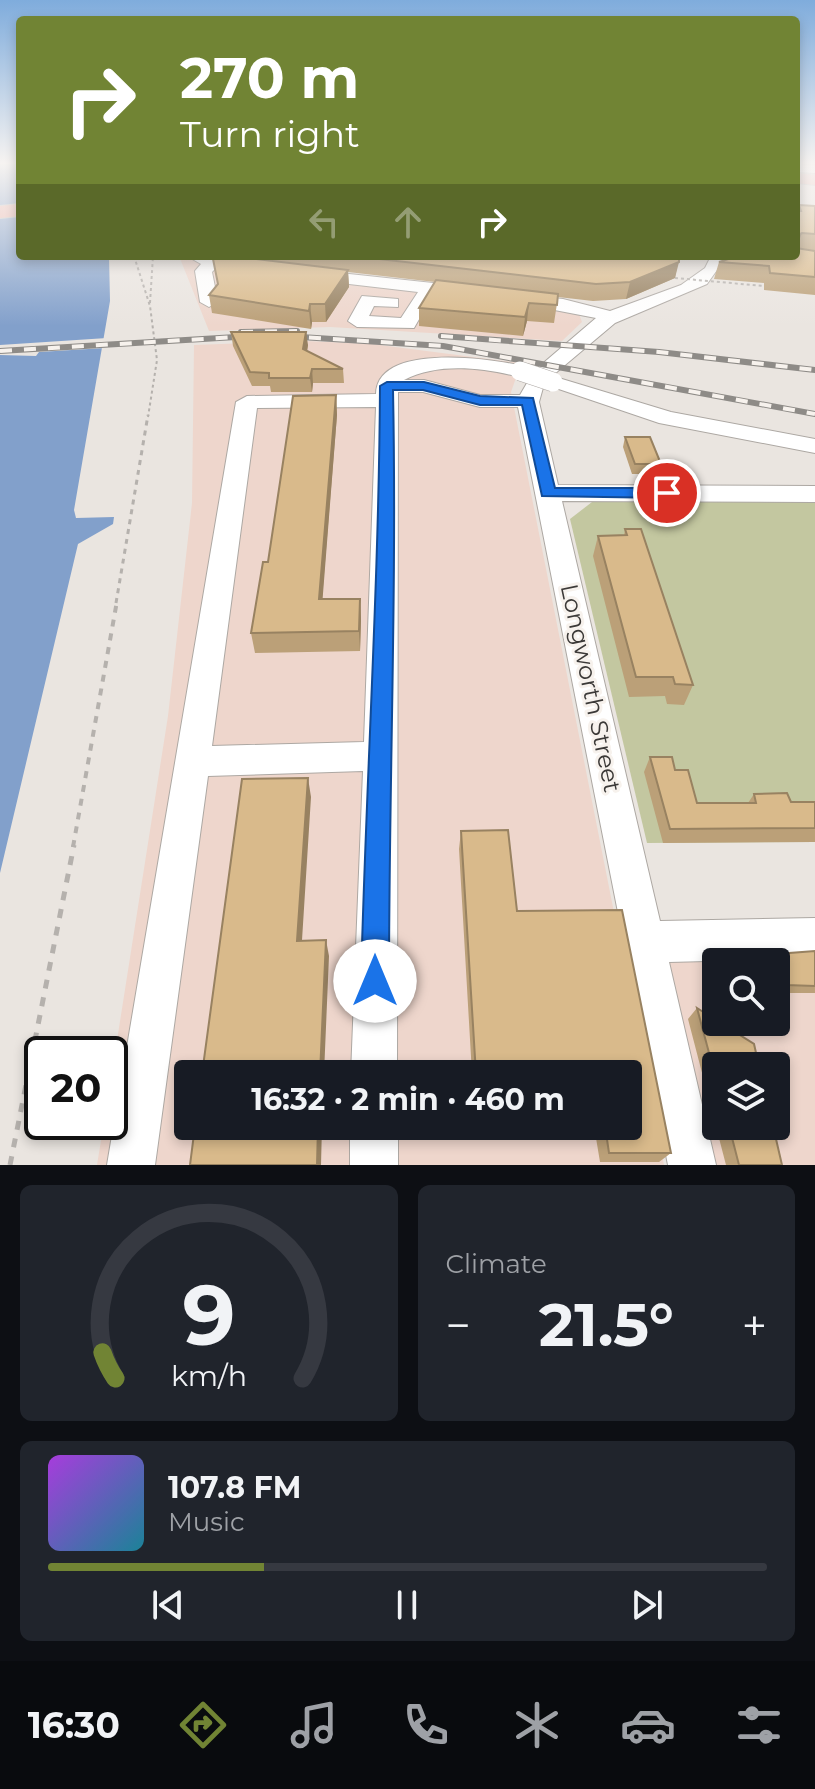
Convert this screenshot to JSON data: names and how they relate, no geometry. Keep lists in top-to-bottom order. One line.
{"streets":{"street":["Longworth Street"]},"page":{"turn":["270 m","Turn right"],"limit":"20","trip":"16:32 · 2 min · 460 m","tile":"Climate","heat":["−","21.5°","+"],"song":["107.8 FM","Music"],"tabs":"16:30","gauge":["9","km/h"]}}
